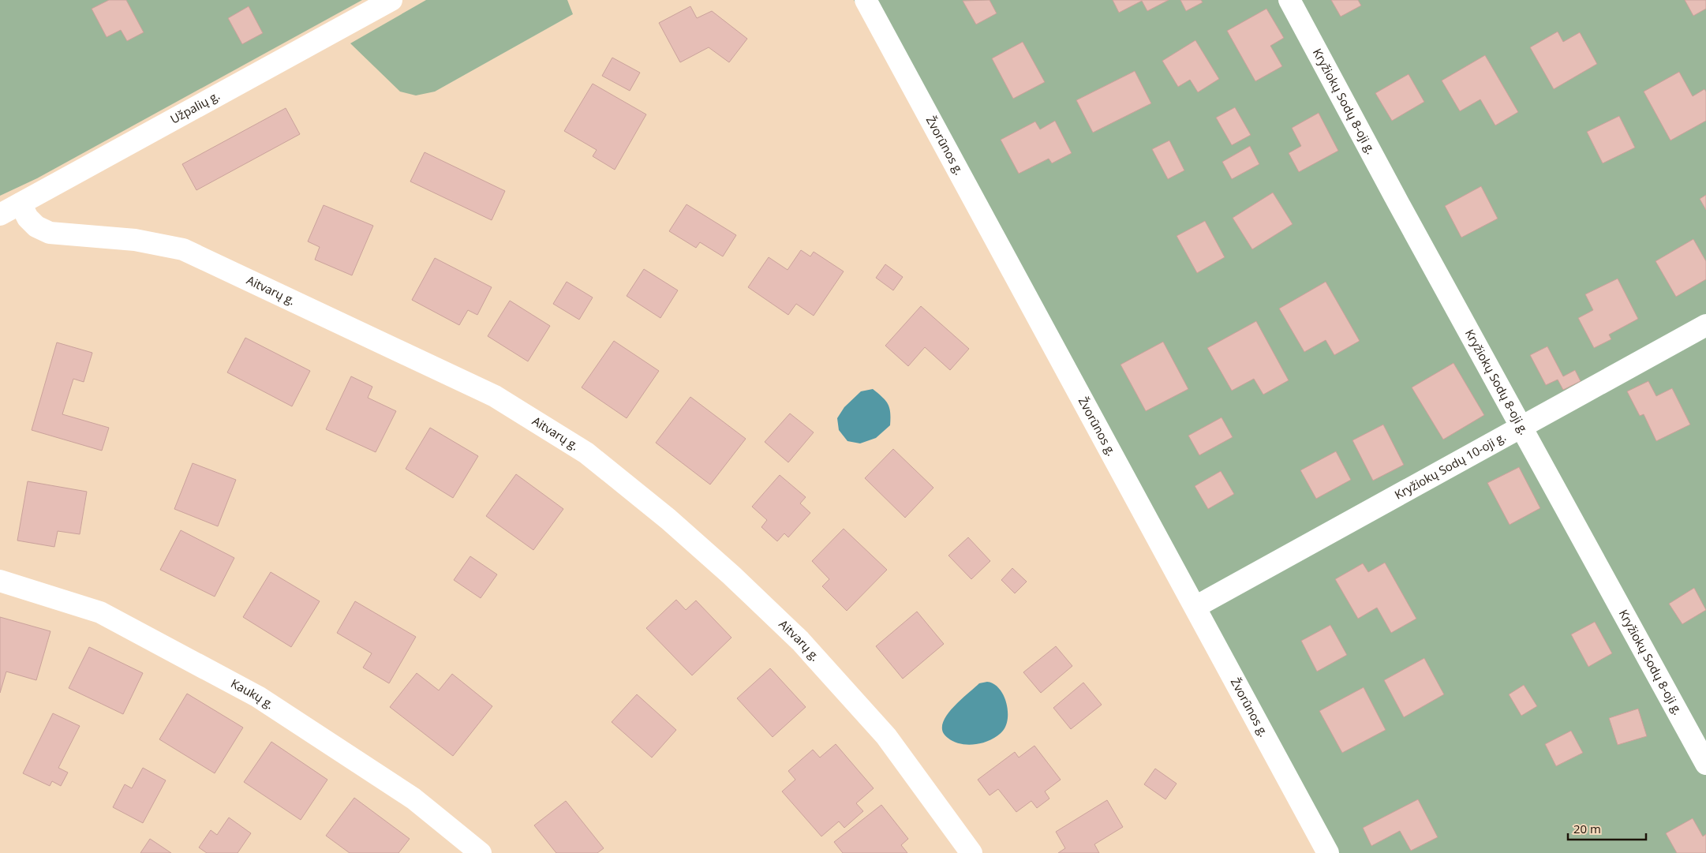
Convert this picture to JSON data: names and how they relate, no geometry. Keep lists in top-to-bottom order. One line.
{"streets":{"street":["Kryžiokų Sodų 8-oji g.","Užpalių g.","Žvorūnos g.","Aitvarų g.","Kryžiokų Sodų 10-oji g.","Kaukų g."]},"crossings":[["Kryžiokų Sodų 8-oji g.","Kryžiokų Sodų 10-oji g."],["Užpalių g.","Aitvarų g."],["Žvorūnos g.","Kryžiokų Sodų 10-oji g."]],"scale_bar":"20 m"}
